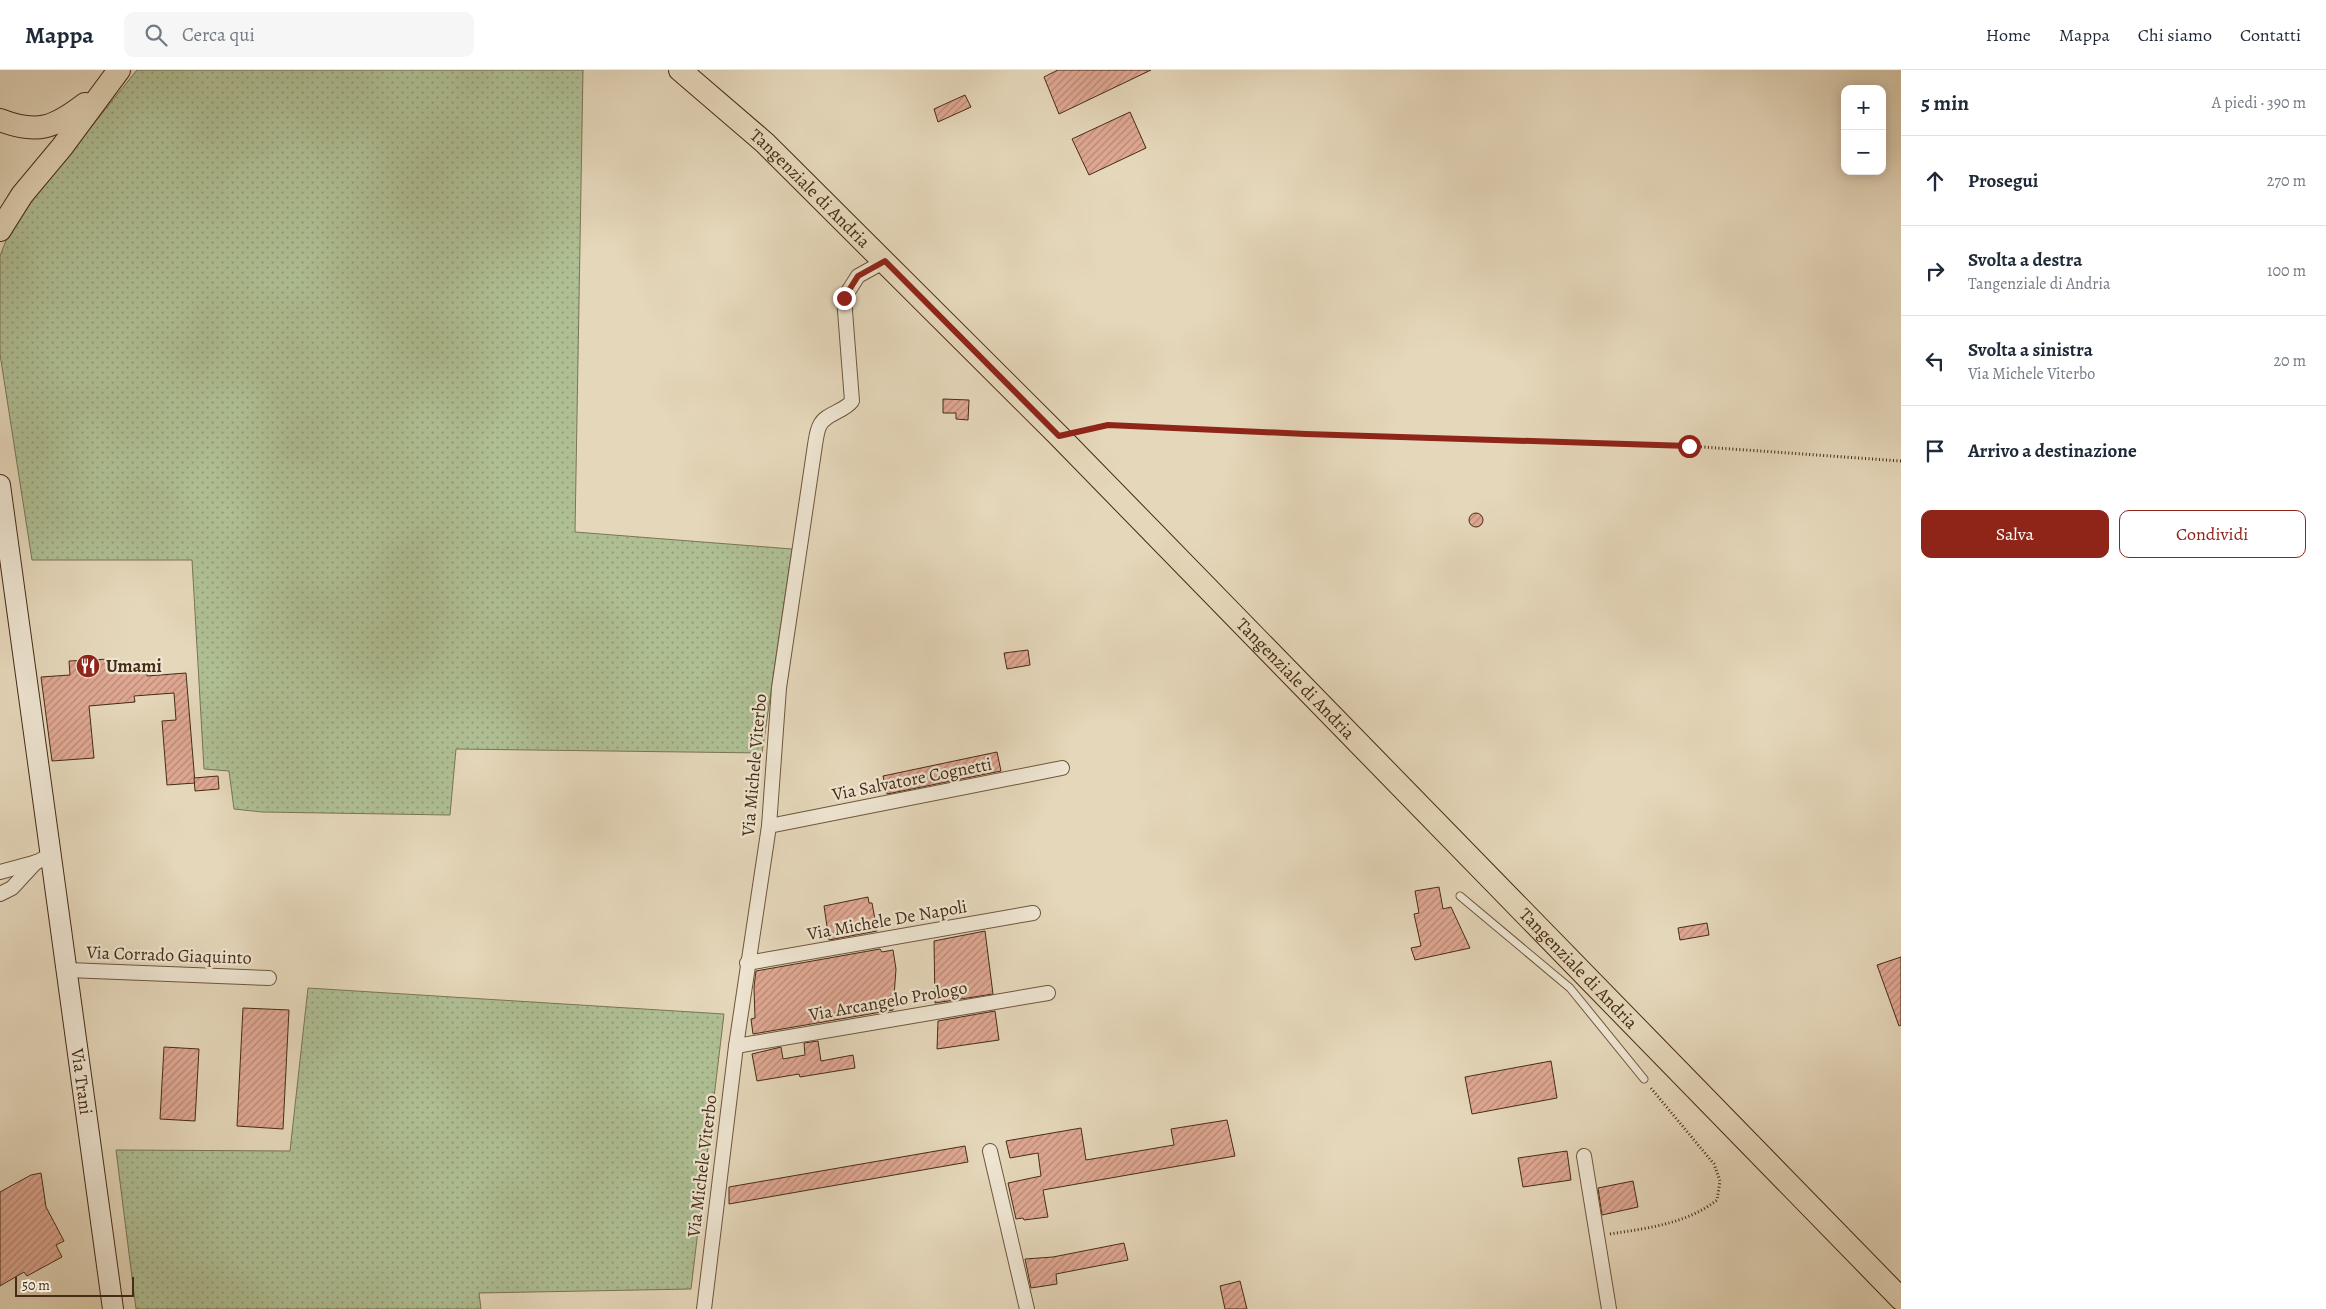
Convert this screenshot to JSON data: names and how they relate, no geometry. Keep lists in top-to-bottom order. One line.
{"streets":{"main road":["Tangenziale di Andria","Via Trani"],"street":["Via Michele Viterbo","Via Salvatore Cognetti","Via Michele De Napoli","Via Corrado Giaquinto","Via Arcangelo Prologo"]},"crossings":[["Tangenziale di Andria","Via Michele Viterbo"],["Via Michele Viterbo","Via Salvatore Cognetti"],["Via Michele Viterbo","Via Michele De Napoli"],["Via Michele Viterbo","Via Arcangelo Prologo"],["Via Corrado Giaquinto","Via Trani"]],"places":{"restaurant":["Umami"]},"scale_bar":"50 m","page":{"header":"Mappa","search":"Cerca qui","nav":["Home","Mappa","Chi siamo","Contatti"],"heading":["5 min","A piedi · 390 m"],"map_buttons":["+","−"],"list":[["Prosegui","270 m"],["Svolta a destra","Tangenziale di Andria","100 m"],["Svolta a sinistra","Via Michele Viterbo","20 m"],"Arrivo a destinazione"],"buttons":["Salva","Condividi"],"scale":"50 m"}}
